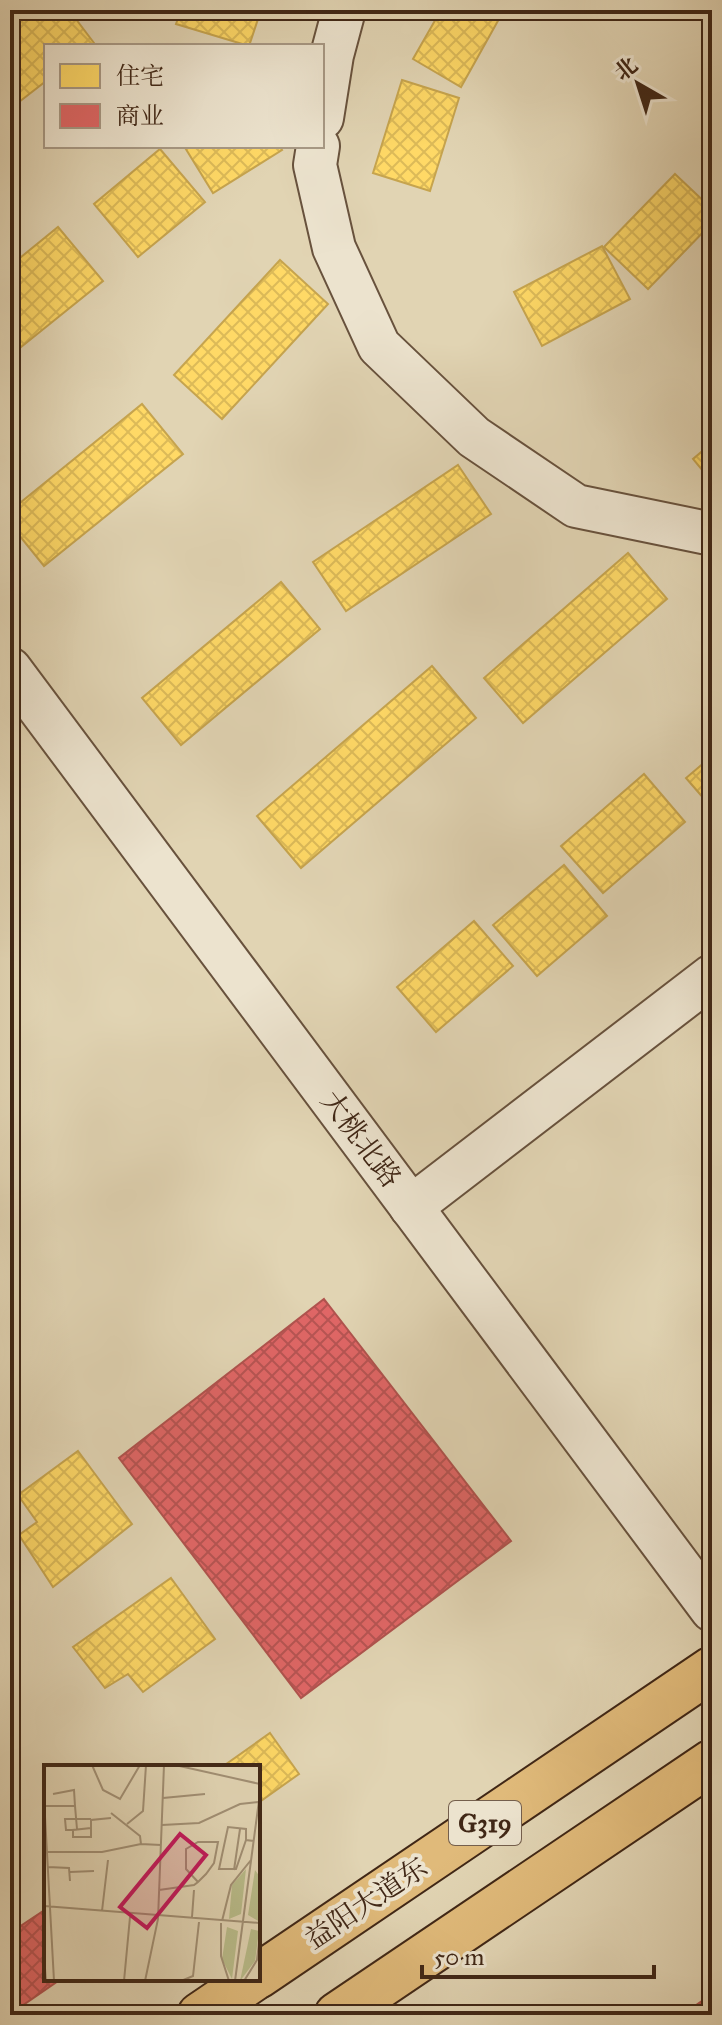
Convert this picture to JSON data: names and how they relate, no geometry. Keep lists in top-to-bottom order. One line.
{"streets":{"main road":["G319","益阳大道东"],"street":["大桃北路"]},"legend":["住宅","商业"],"scale_bar":"50 m","north":"top left"}
